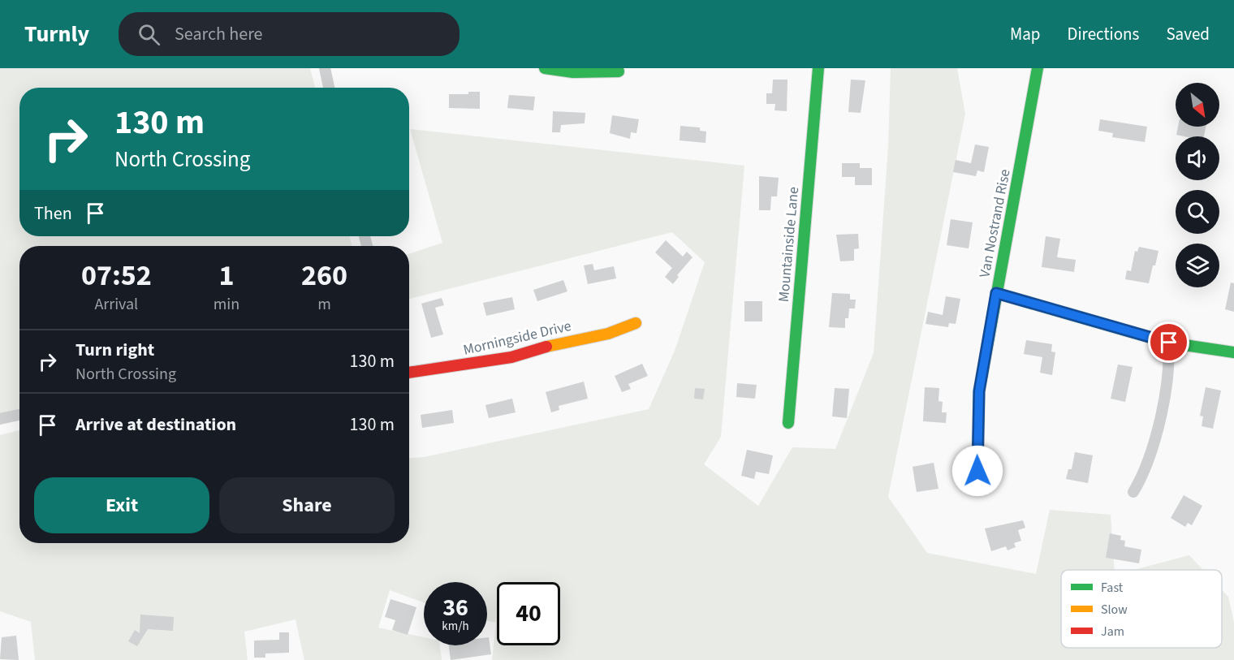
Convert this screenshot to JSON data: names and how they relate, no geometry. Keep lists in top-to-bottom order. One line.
{"streets":{"street":["Van Nostrand Rise","Mountainside Lane","Morningside Drive"]},"legend":["Fast","Slow","Jam"],"north":"bottom right","page":{"header":"Turnly","search":"Search here","nav":["Map","Directions","Saved"],"turn":["130 m","North Crossing"],"then":"Then","eta":["07:52","Arrival","1","min","260","m"],"list":[{"name":"Turn right","note":"North Crossing","value":"130 m"},{"name":"Arrive at destination","value":"130 m"}],"buttons":["Exit","Share"],"speed":"36 km/h","limit":"40"}}
